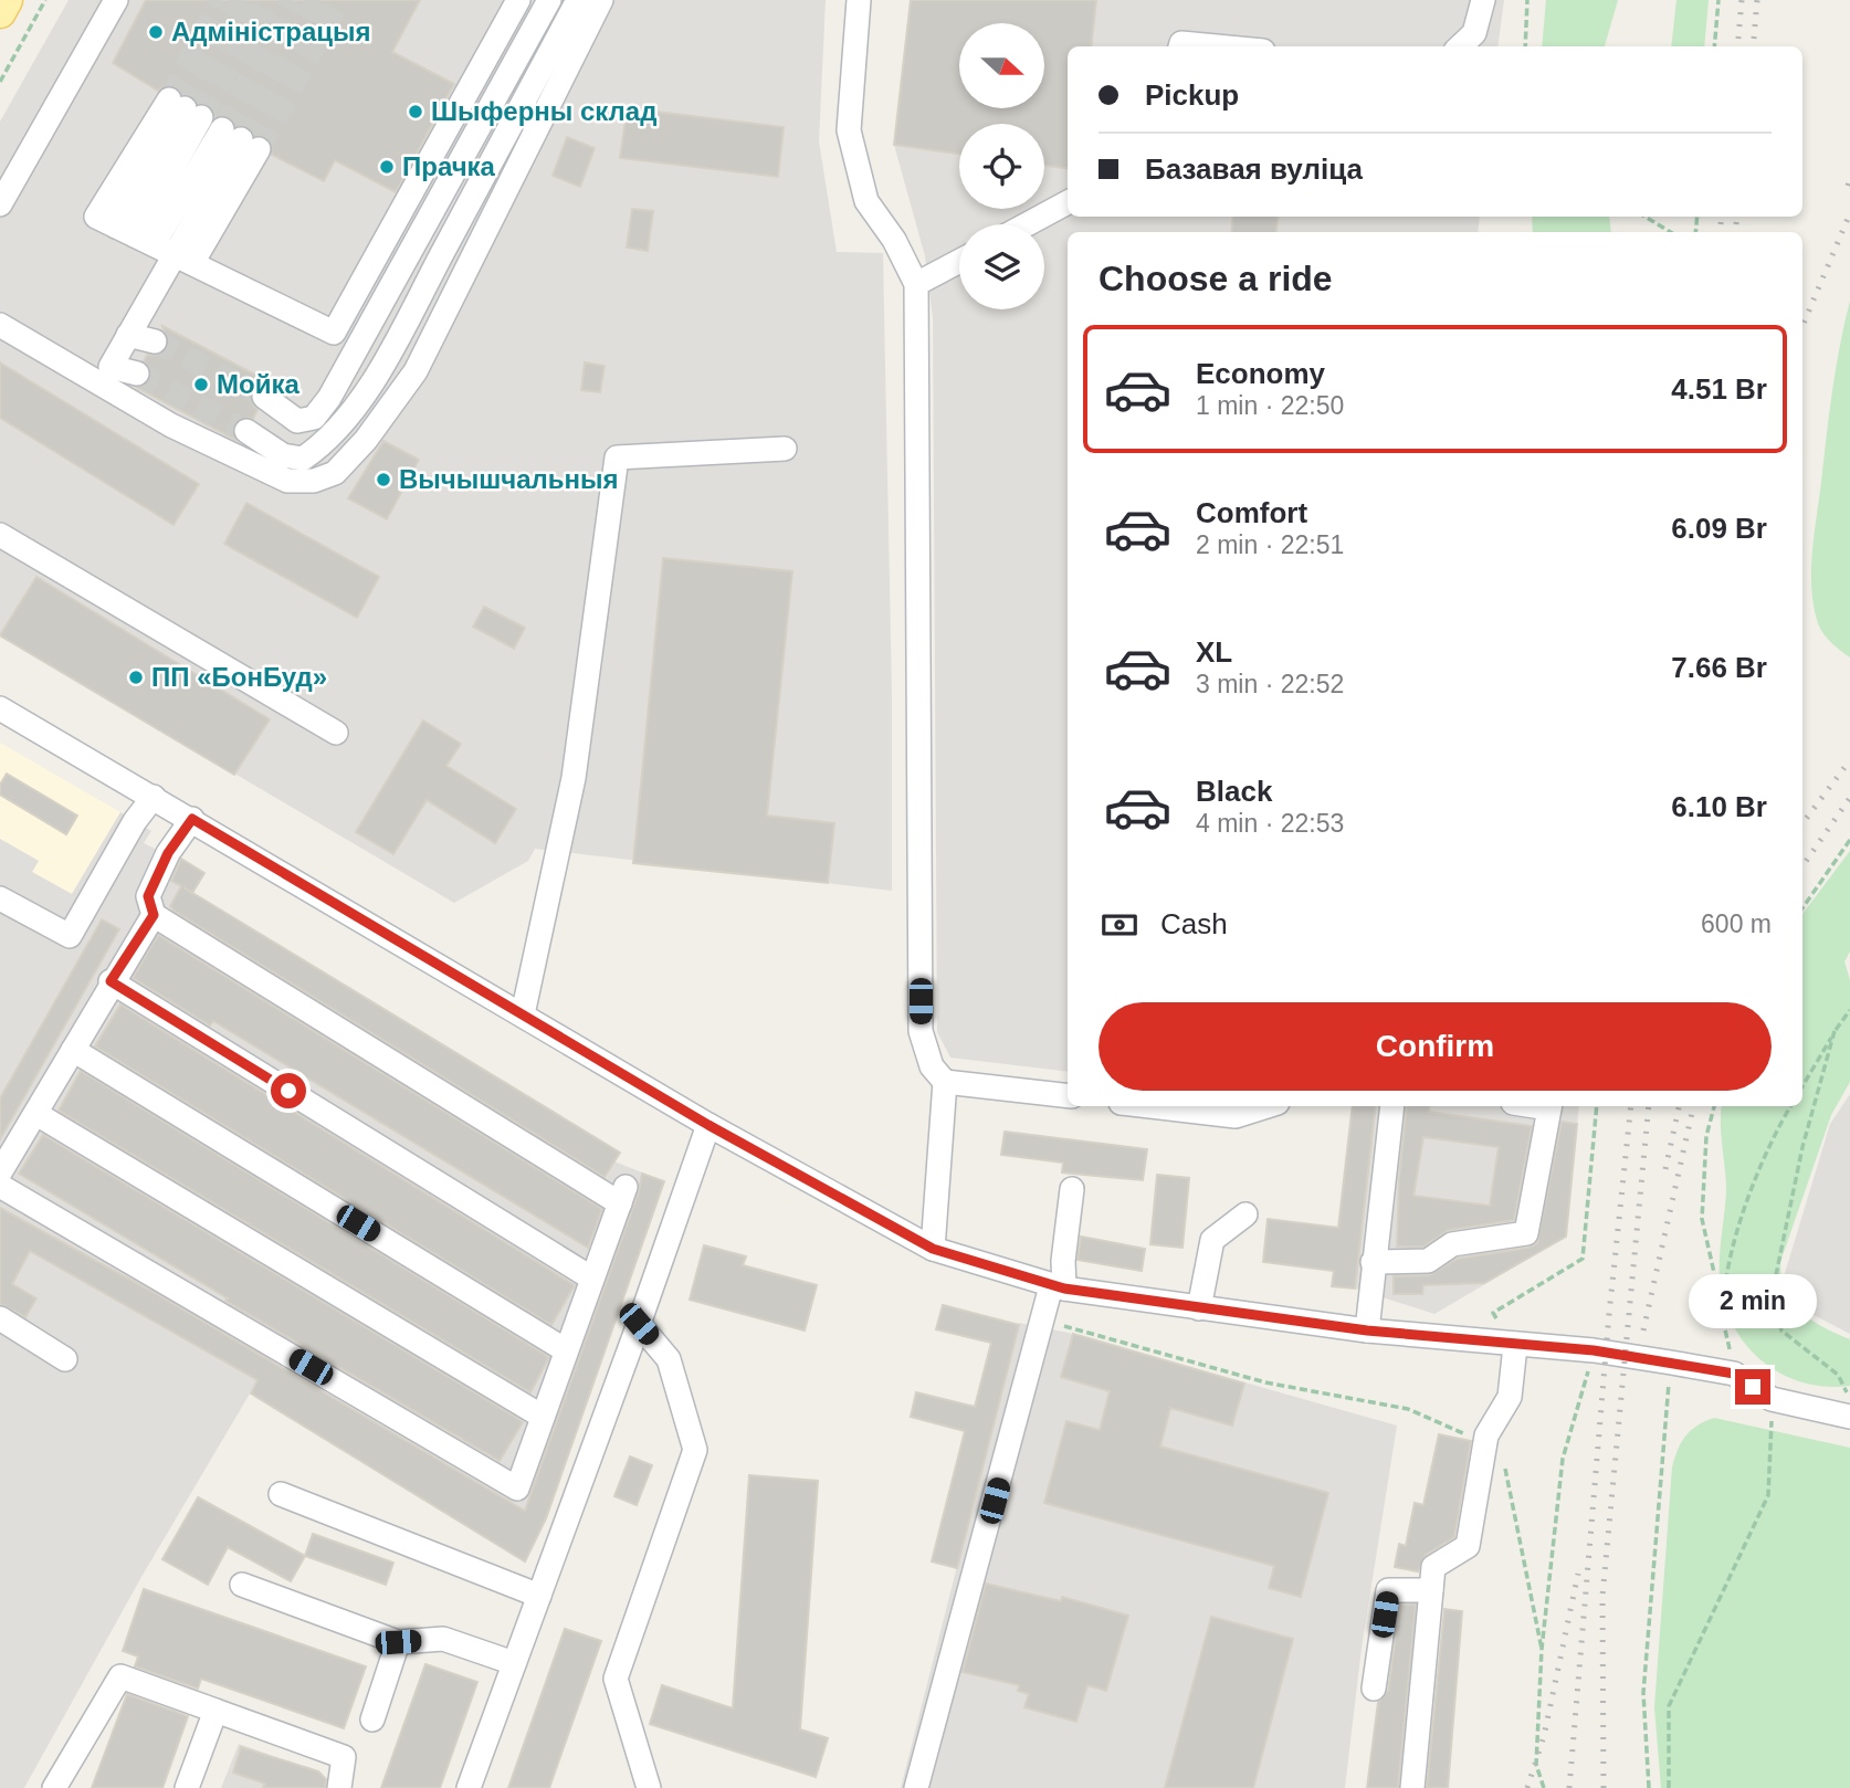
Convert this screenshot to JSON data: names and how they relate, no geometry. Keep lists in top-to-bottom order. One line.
{"places":["Адміністрацыя","Шыферны склад","Прачка","Мойка","Вычышчальныя","ПП «БонБуд»"],"north":"right","page":{"banner":["Pickup","Базавая вуліца"],"heading":"Choose a ride","list":[{"name":"Economy","note":"1 min · 22:50","value":"4.51 Br"},{"name":"Comfort","note":"2 min · 22:51","value":"6.09 Br"},{"name":"XL","note":"3 min · 22:52","value":"7.66 Br"},{"name":"Black","note":"4 min · 22:53","value":"6.10 Br"}],"pay":["Cash","600 m"],"buttons":"Confirm","bubble":"2 min"}}
